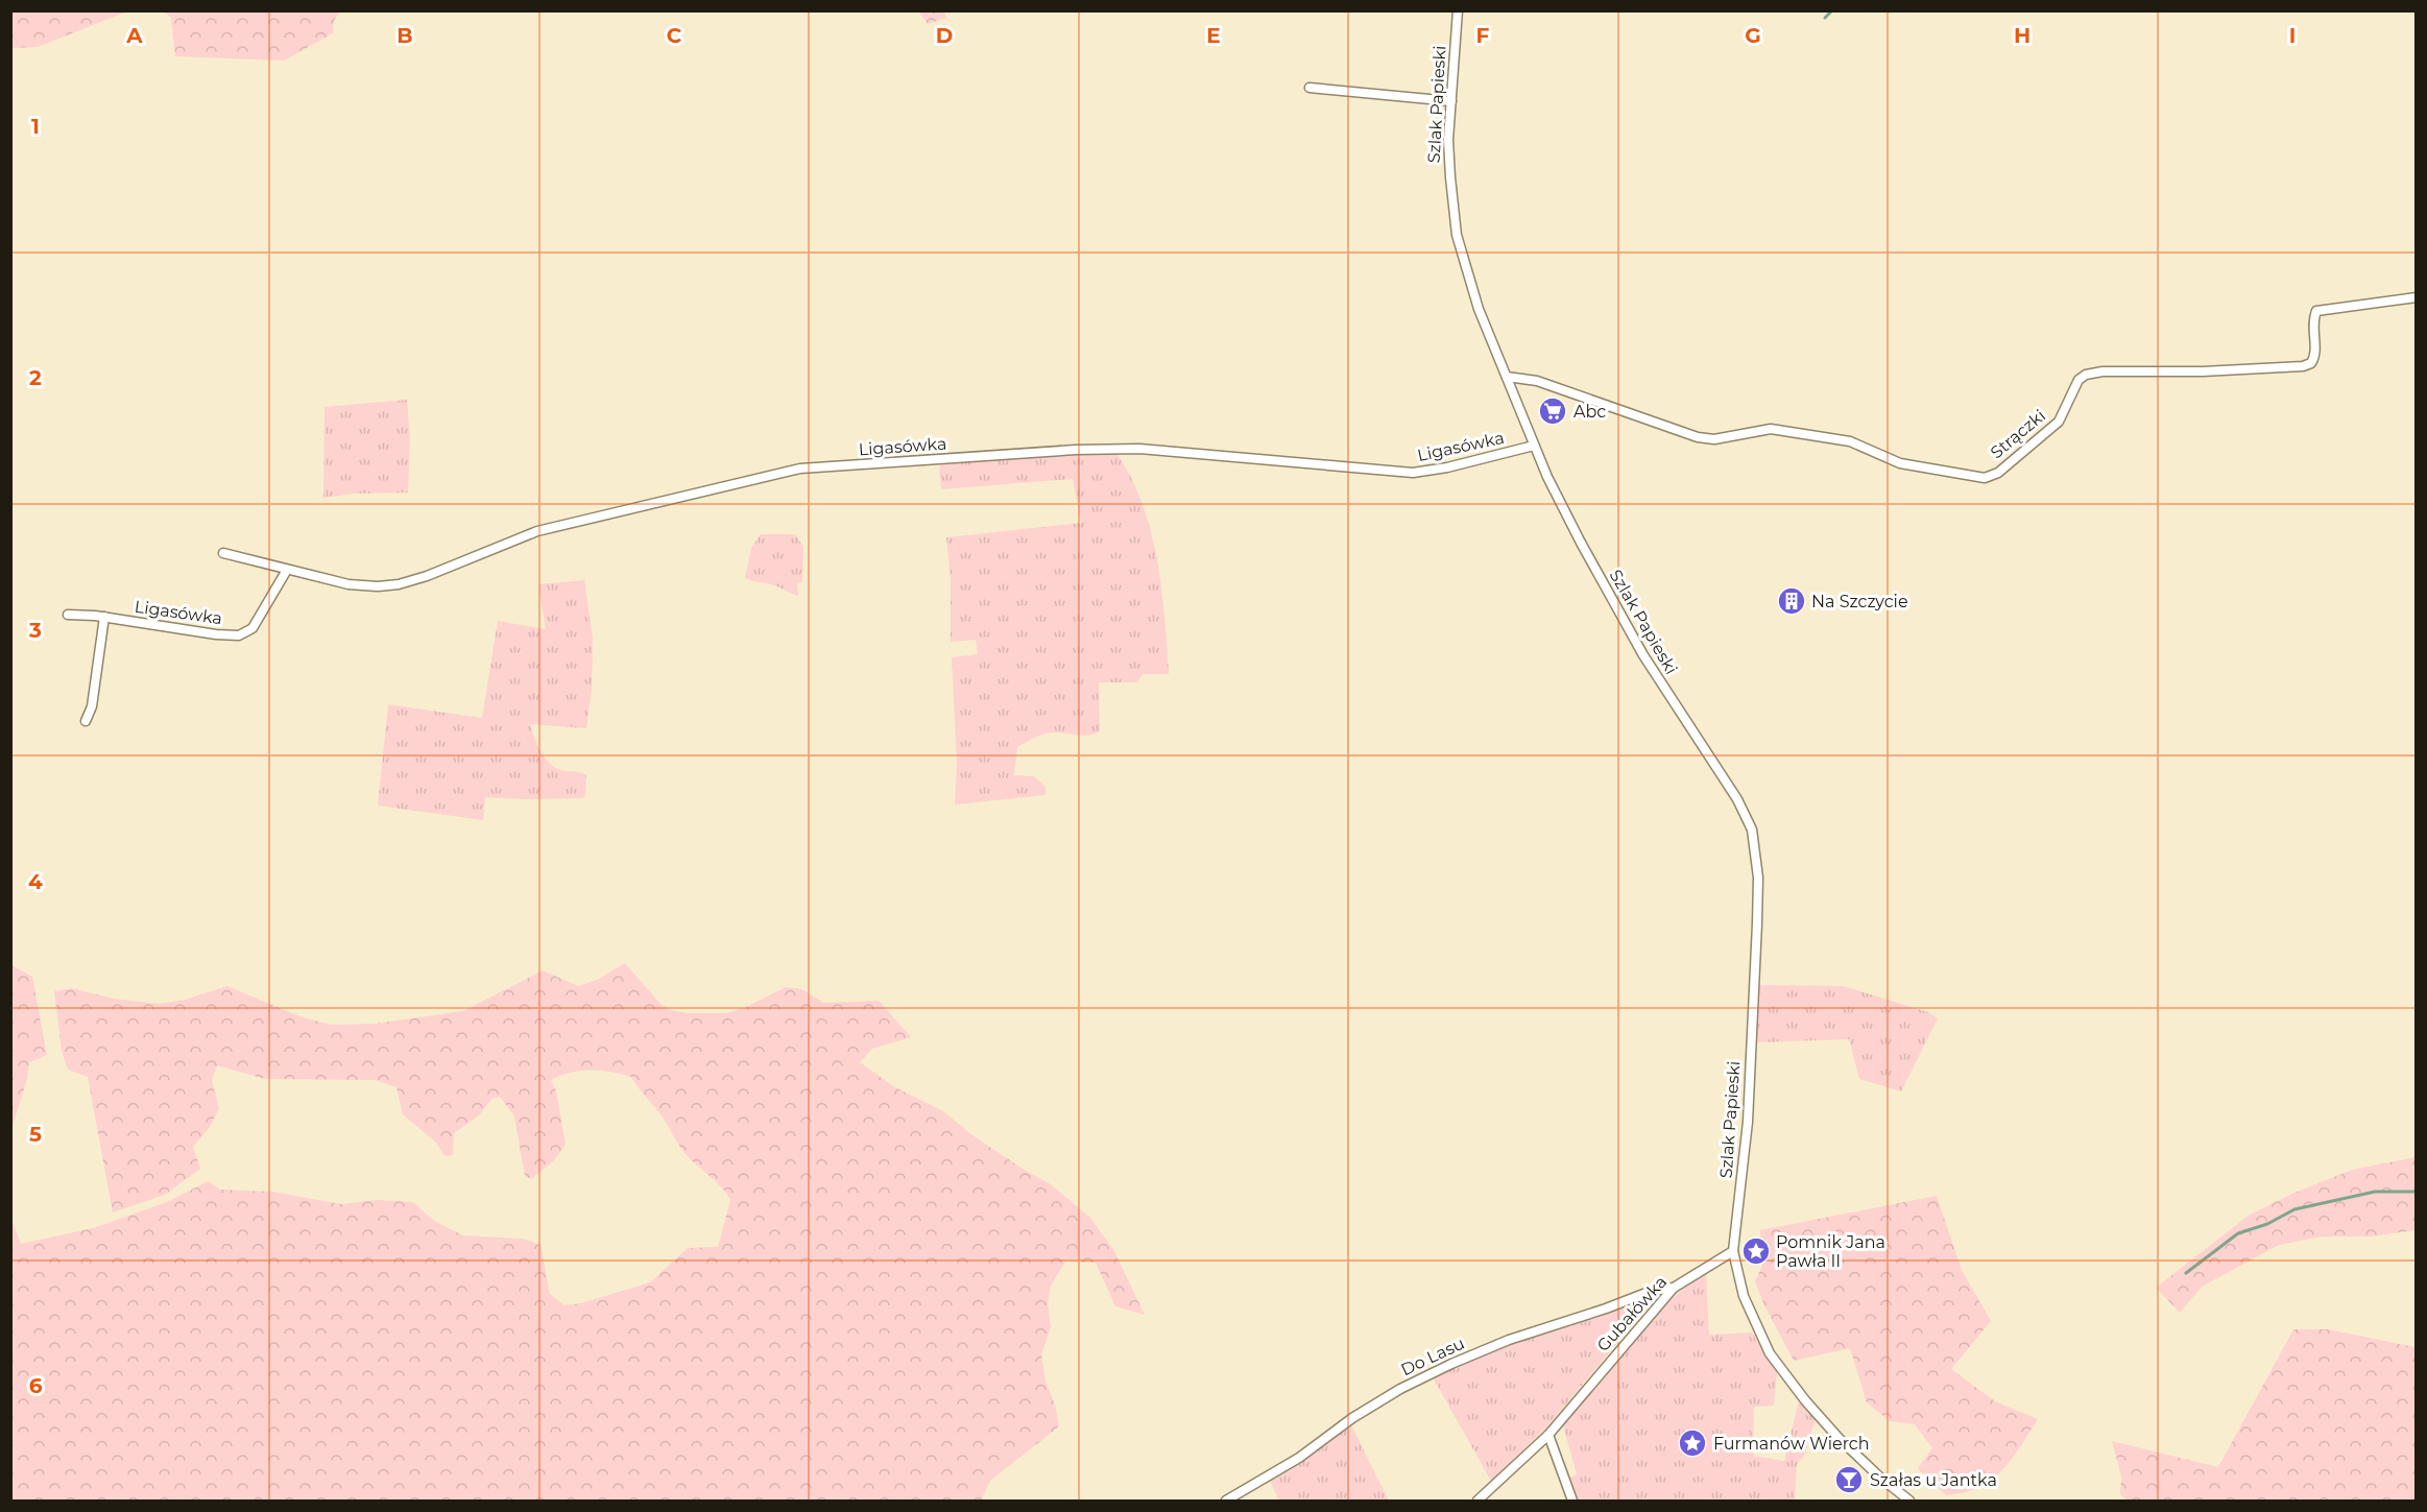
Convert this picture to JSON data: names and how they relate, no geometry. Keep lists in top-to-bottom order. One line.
{"streets":{"street":["Szlak Papieski","Strączki","Ligasówka","Gubałówka","Do Lasu"]},"crossings":[["Szlak Papieski","Strączki"],["Szlak Papieski","Ligasówka"],["Szlak Papieski","Gubałówka"],["Gubałówka","Do Lasu"]],"places":{"supermarket":["Abc"],"building":["Na Szczycie"],"place":["Pomnik Jana Pawła II","Furmanów Wierch"],"bar":["Szałas u Jantka"]},"grid":{"columns":["A","B","C","D","E","F","G","H","I"],"rows":["1","2","3","4","5","6"]}}
